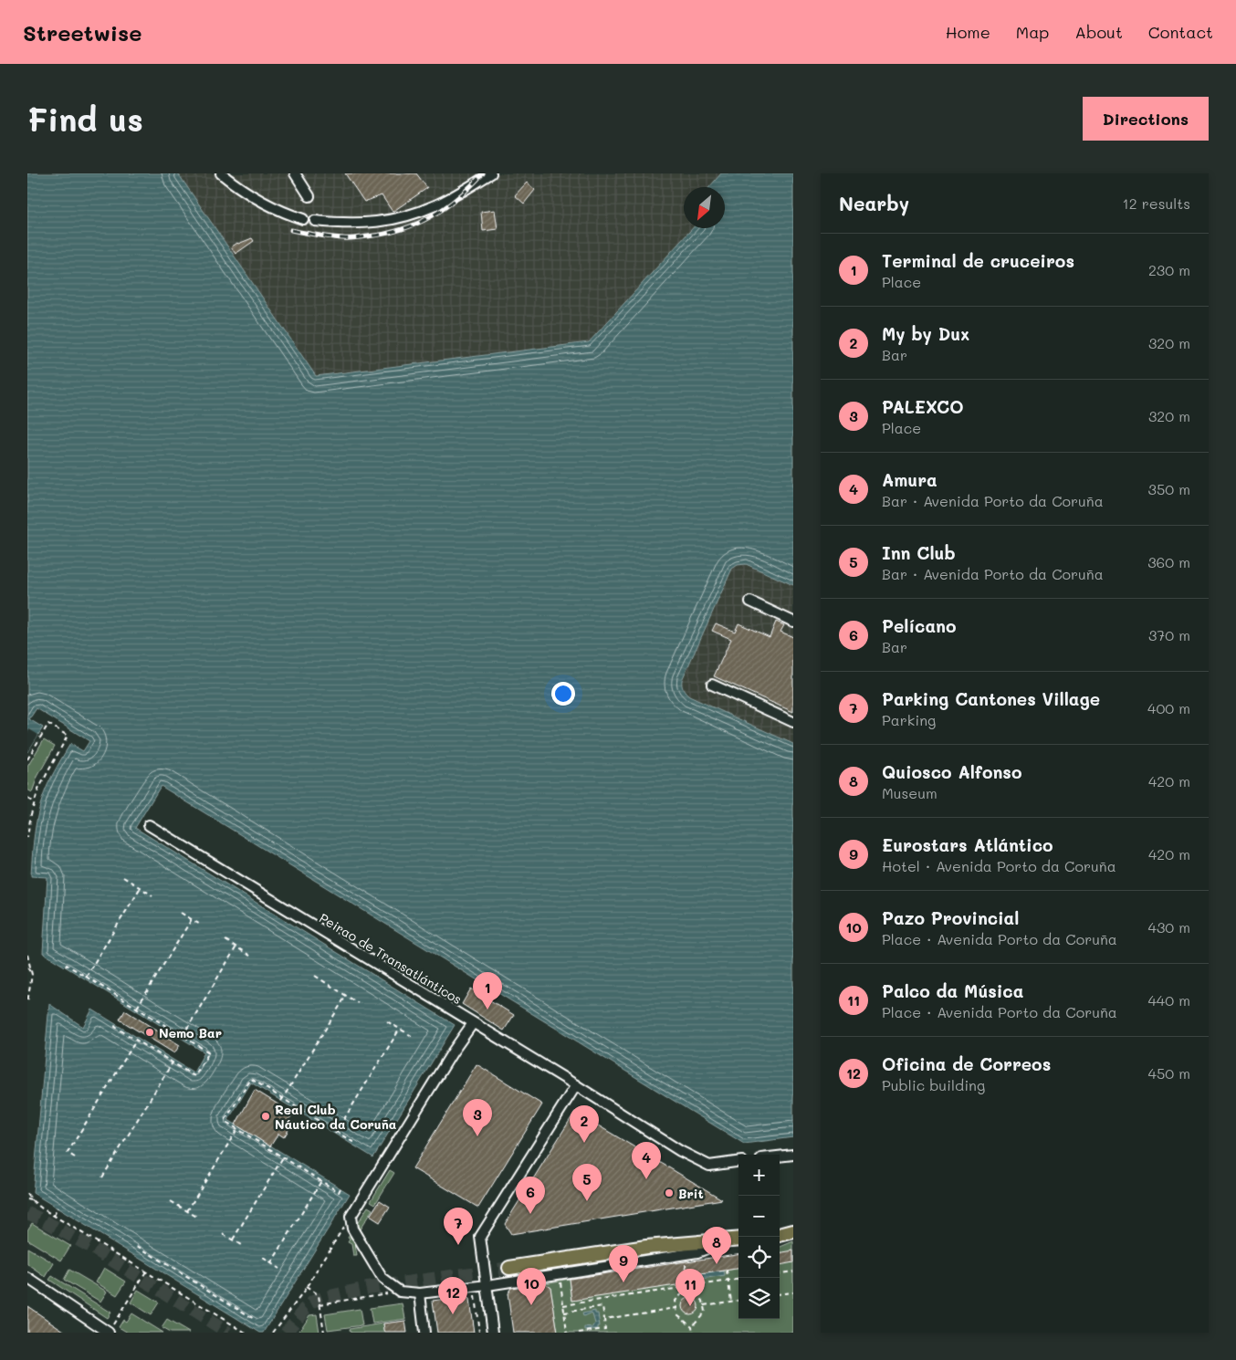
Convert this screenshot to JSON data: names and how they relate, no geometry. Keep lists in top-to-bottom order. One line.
{"streets":{"street":["Peirao de Transatlánticos"]},"places":["Nemo Bar","Real Club Náutico da Coruña","Brit"],"north":"bottom left","page":{"header":"Streetwise","nav":["Home","Map","About","Contact"],"buttons":"Directions","title":"Find us","heading":["Nearby","12 results"],"list":[{"mark":"1","name":"Terminal de cruceiros","note":"Place","value":"230 m"},{"mark":"2","name":"My by Dux","note":"Bar","value":"320 m"},{"mark":"3","name":"PALEXCO","note":"Place","value":"320 m"},{"mark":"4","name":"Amura","note":"Bar · Avenida Porto da Coruña","value":"350 m"},{"mark":"5","name":"Inn Club","note":"Bar · Avenida Porto da Coruña","value":"360 m"},{"mark":"6","name":"Pelícano","note":"Bar","value":"370 m"},{"mark":"7","name":"Parking Cantones Village","note":"Parking","value":"400 m"},{"mark":"8","name":"Quiosco Alfonso","note":"Museum","value":"420 m"},{"mark":"9","name":"Eurostars Atlántico","note":"Hotel · Avenida Porto da Coruña","value":"420 m"},{"mark":"10","name":"Pazo Provincial","note":"Place · Avenida Porto da Coruña","value":"430 m"},{"mark":"11","name":"Palco da Música","note":"Place · Avenida Porto da Coruña","value":"440 m"},{"mark":"12","name":"Oficina de Correos","note":"Public building","value":"450 m"}],"pins":["1","3","2","4","5","6","7","8","9","10","11","12"],"map_buttons":["+","−"]}}
